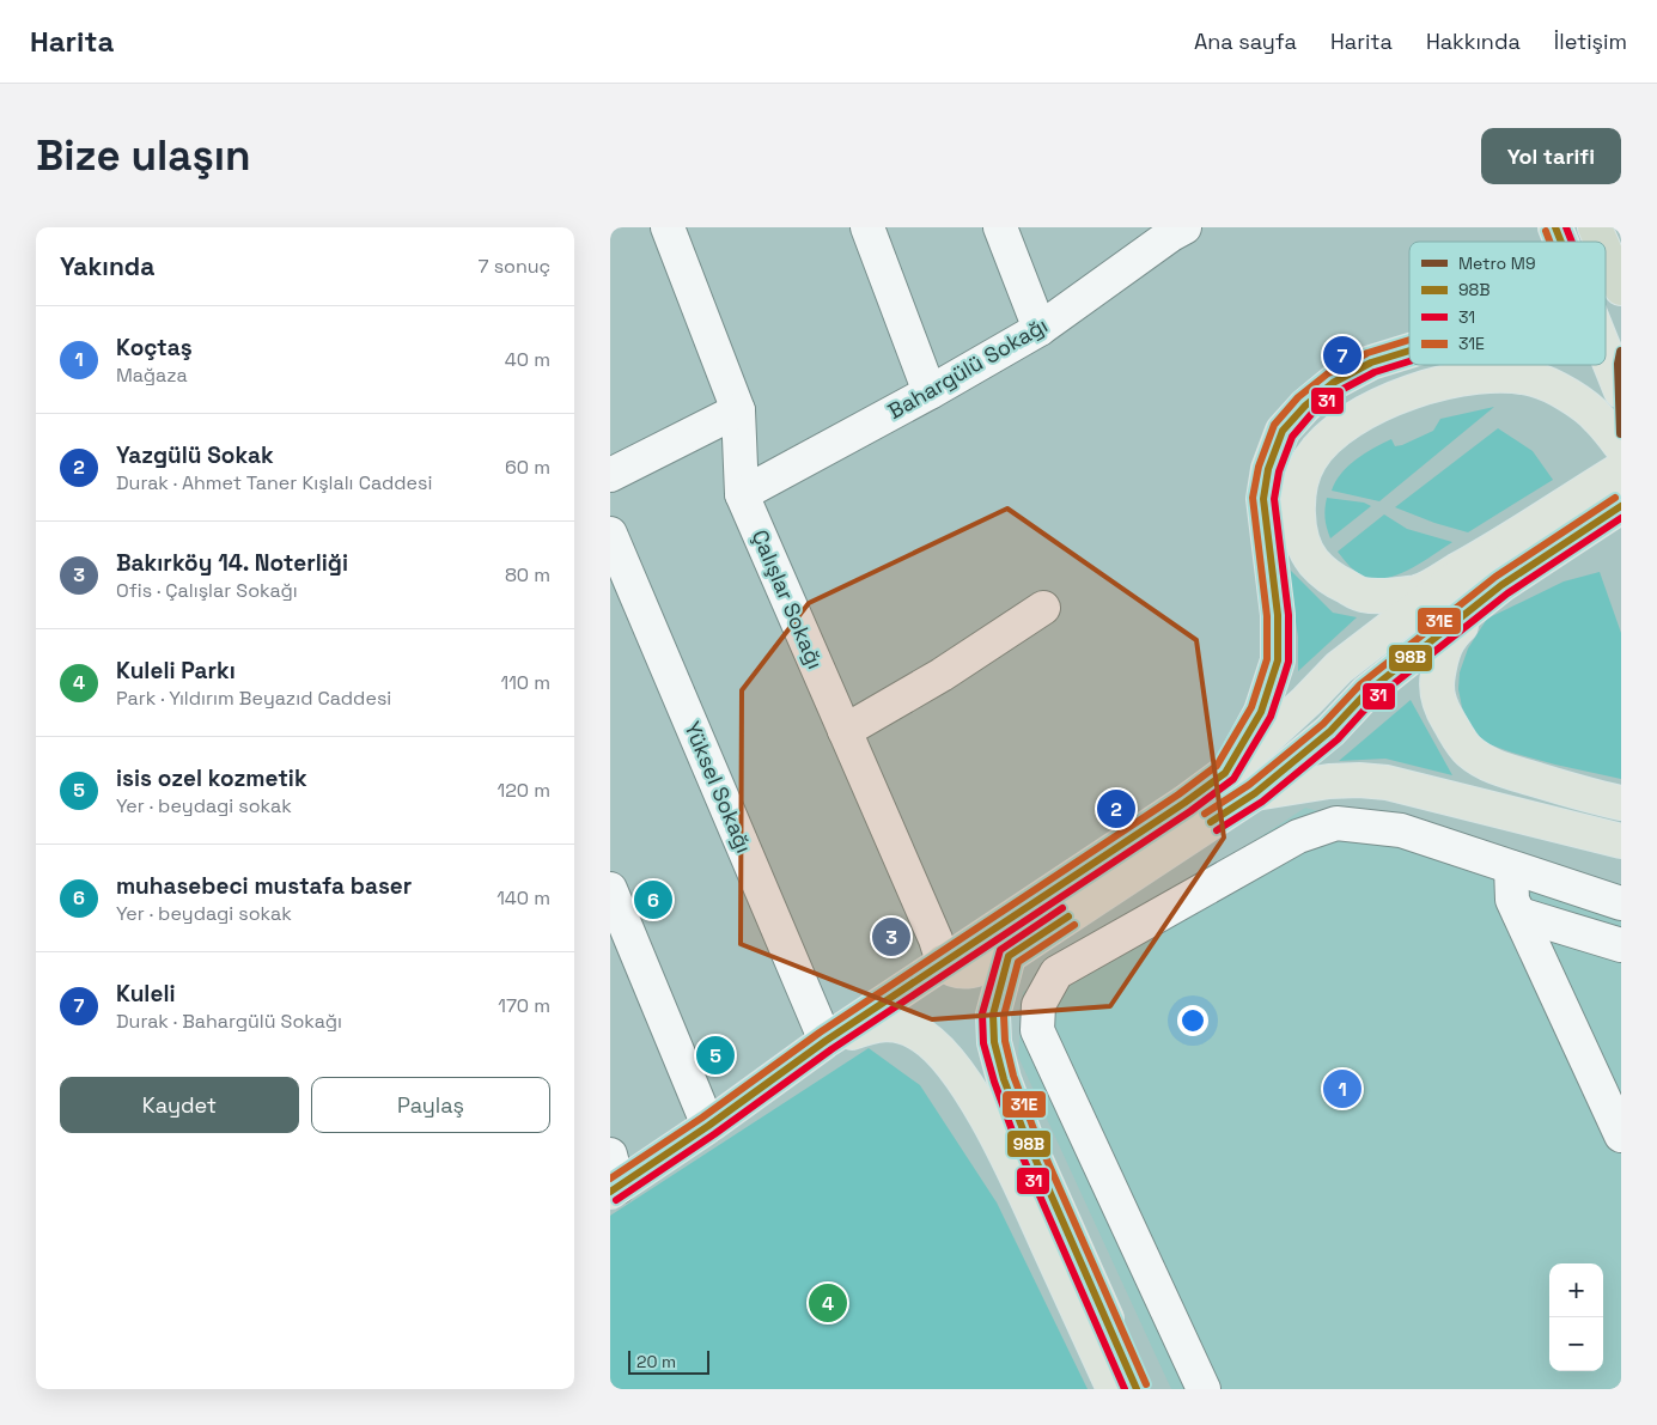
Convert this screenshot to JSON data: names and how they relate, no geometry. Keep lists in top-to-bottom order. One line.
{"streets":{"street":["Bahargülü Sokağı","Çalışlar Sokağı","Yüksel Sokağı"]},"crossings":[["Bahargülü Sokağı","Çalışlar Sokağı"]],"lines":["transit line 98B","transit line 31","transit line 31E","metro line M9"],"legend":["Metro M9","98B","31","31E"],"scale_bar":"20 m","page":{"header":"Harita","nav":["Ana sayfa","Harita","Hakkında","İletişim"],"buttons":["Yol tarifi",["Kaydet","Paylaş"]],"title":"Bize ulaşın","heading":["Yakında","7 sonuç"],"list":[{"mark":"1","name":"Koçtaş","note":"Mağaza","value":"40 m"},{"mark":"2","name":"Yazgülü Sokak","note":"Durak · Ahmet Taner Kışlalı Caddesi","value":"60 m"},{"mark":"3","name":"Bakırköy 14. Noterliği","note":"Ofis · Çalışlar Sokağı","value":"80 m"},{"mark":"4","name":"Kuleli Parkı","note":"Park · Yıldırım Beyazıd Caddesi","value":"110 m"},{"mark":"5","name":"isis ozel kozmetik","note":"Yer · beydagi sokak","value":"120 m"},{"mark":"6","name":"muhasebeci mustafa baser","note":"Yer · beydagi sokak","value":"140 m"},{"mark":"7","name":"Kuleli","note":"Durak · Bahargülü Sokağı","value":"170 m"}],"pins":["7","2","6","3","5","1","4"],"map_buttons":["+","−"],"scale":"20 m"}}
